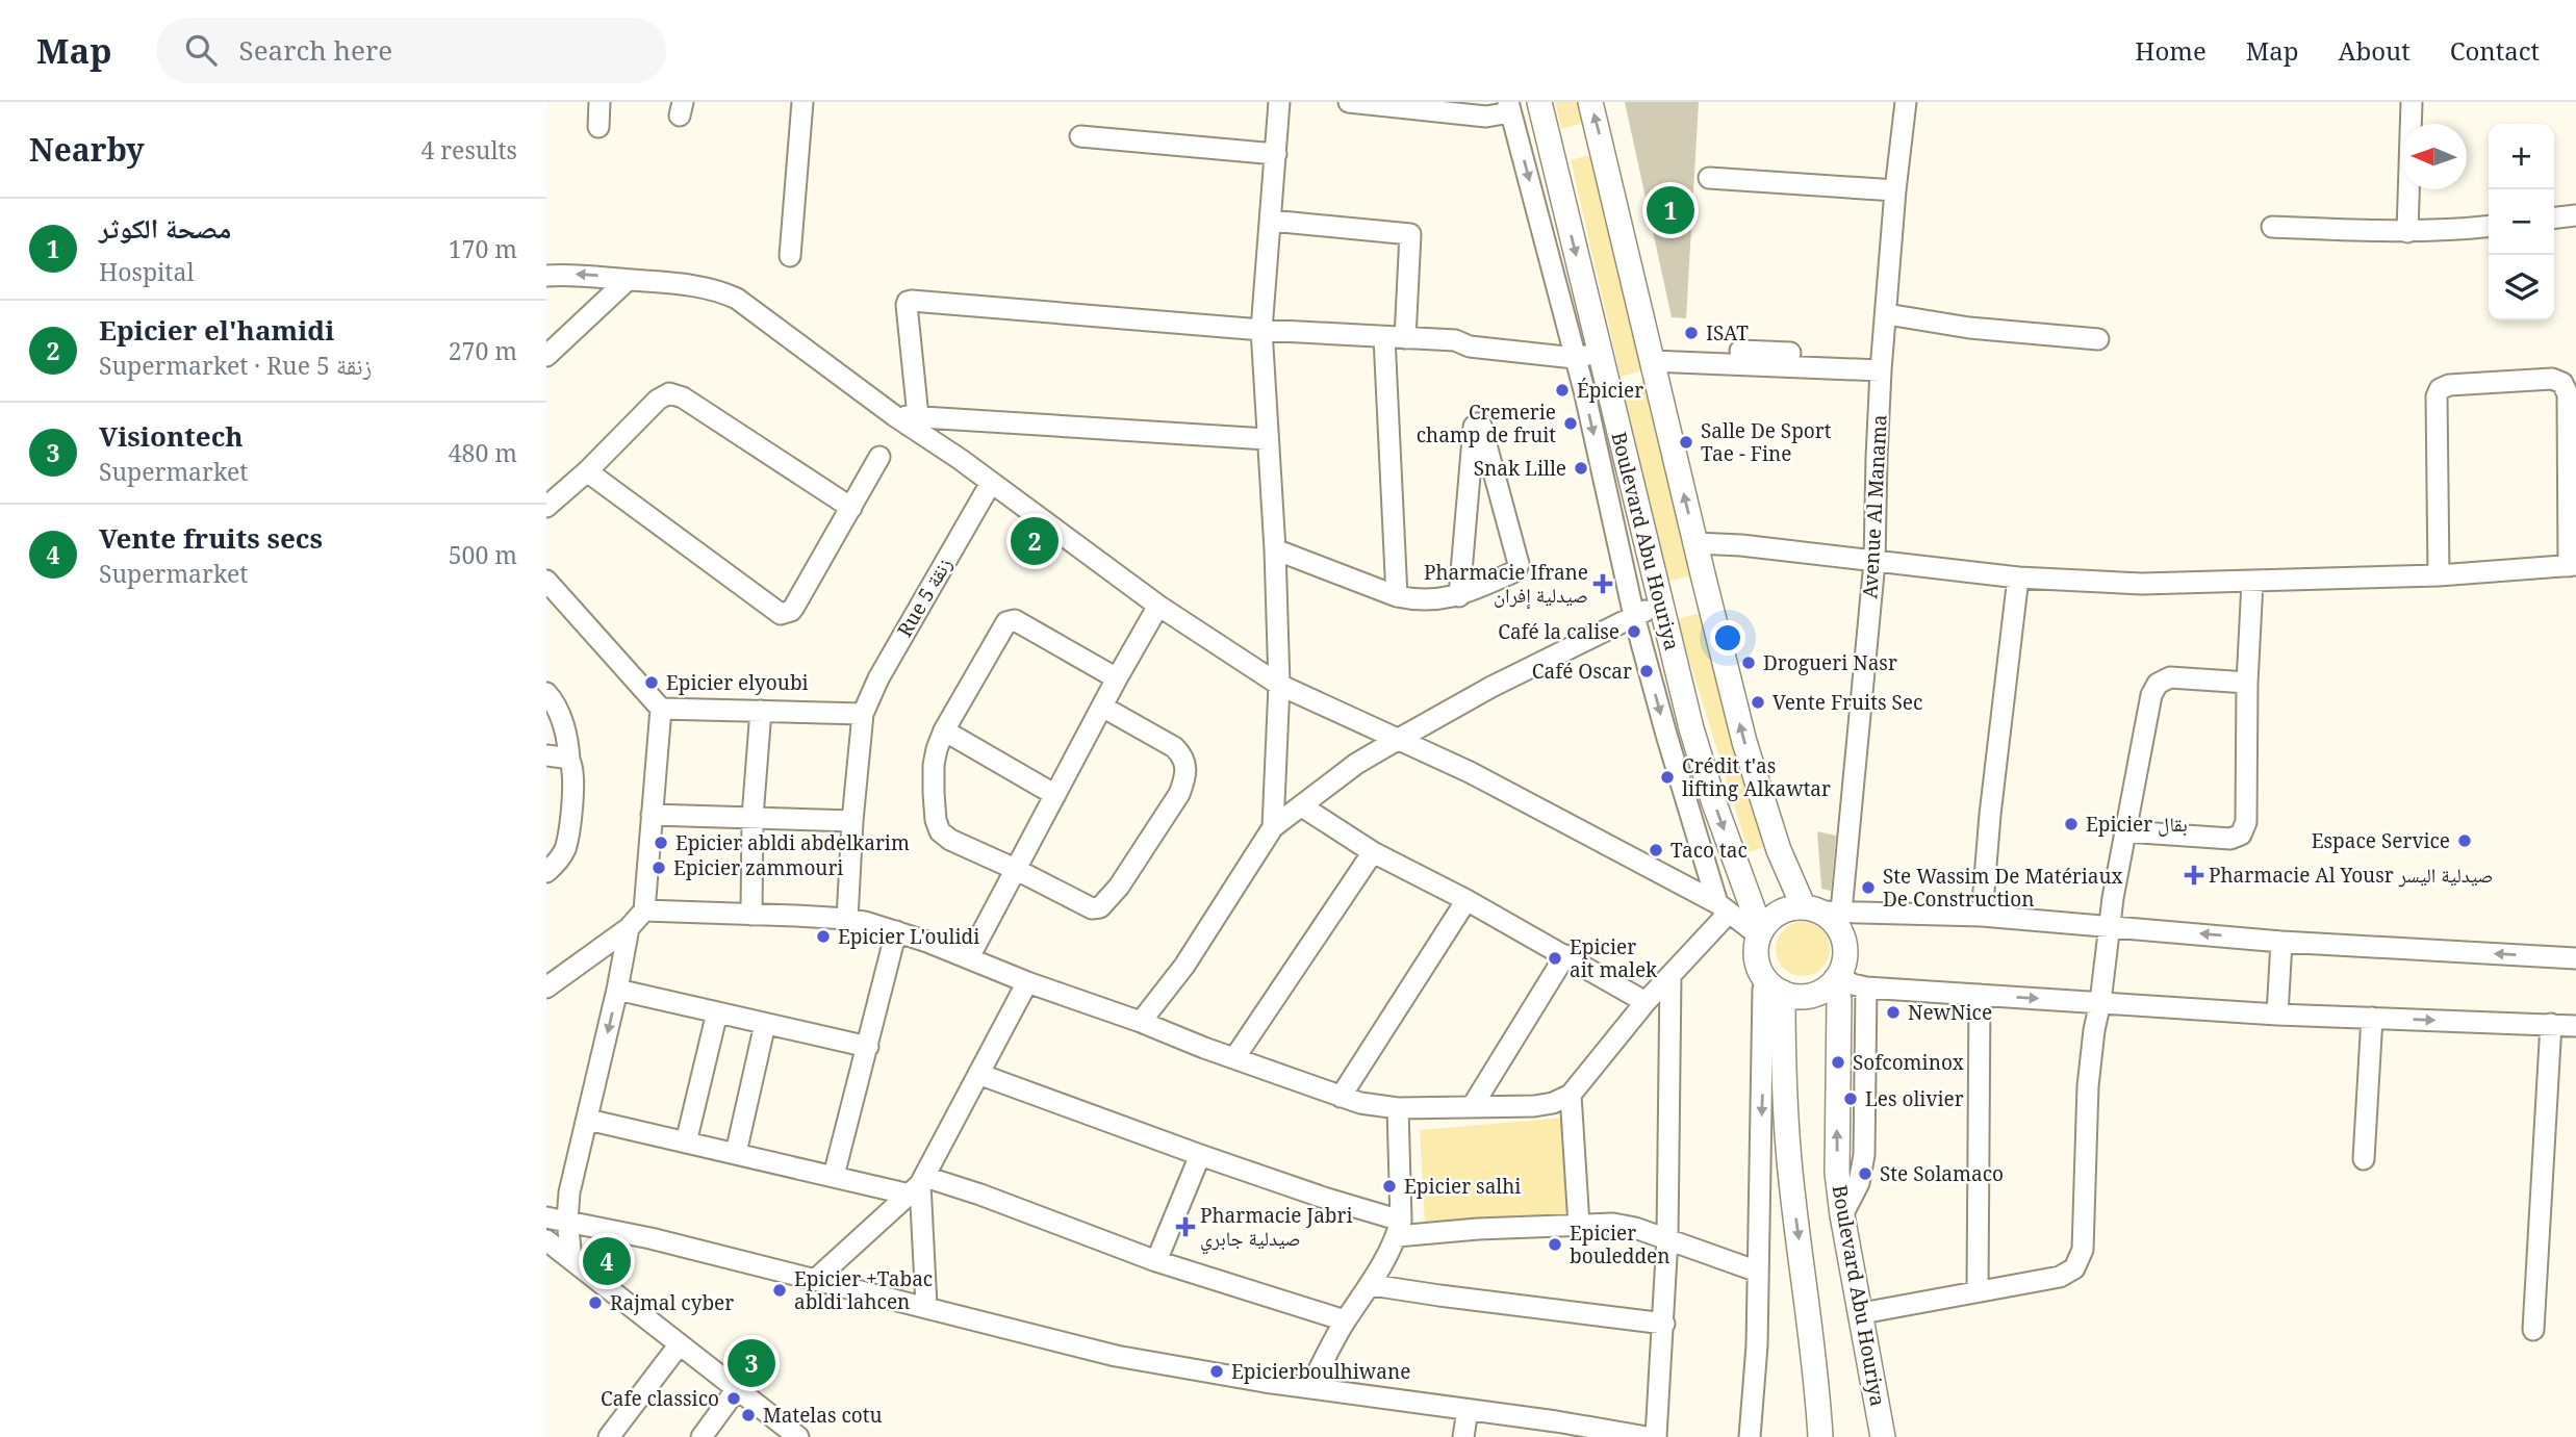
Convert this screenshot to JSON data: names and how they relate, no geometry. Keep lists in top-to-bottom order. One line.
{"streets":{"main road":["Boulevard Abu Houriya"],"street":["Avenue Al Manama","Rue 5 زنقة"]},"crossings":[["Avenue Al Manama","Boulevard Abu Houriya"]],"places":{"other":["ISAT","Épicier","Cremerie champ de fruit","Salle De Sport Tae - Fine","Snak Lille","Café la calise","Drogueri Nasr","Café Oscar","Epicier elyoubi","Vente Fruits Sec","Crédit t'as lifting Alkawtar","Epicier بقال","Espace Service","Epicier abldi abdelkarim","Taco tac","Epicier zammouri","Ste Wassim De Matériaux De Construction","Epicier L'oulidi","Epicier ait malek","NewNice","Sofcominox","Les olivier","Ste Solamaco","Epicier salhi","Epicier bouledden","Epicier +Tabac abldi lahcen","Rajmal cyber","Epicierboulhiwane","Cafe classico","Matelas cotu"],"health":["Pharmacie Ifrane صيدلية إفران","Pharmacie Al Yousr صيدلية اليسر","Pharmacie Jabri صيدلية جابري"]},"north":"left","page":{"header":"Map","search":"Search here","nav":["Home","Map","About","Contact"],"heading":["Nearby","4 results"],"map_buttons":["+","−"],"pins":["1","2","4","3"],"list":[{"mark":"1","name":"مصحة الكوثر","note":"Hospital","value":"170 m"},{"mark":"2","name":"Epicier el'hamidi","note":"Supermarket · Rue 5 زنقة","value":"270 m"},{"mark":"3","name":"Visiontech","note":"Supermarket","value":"480 m"},{"mark":"4","name":"Vente fruits secs","note":"Supermarket","value":"500 m"}]}}
